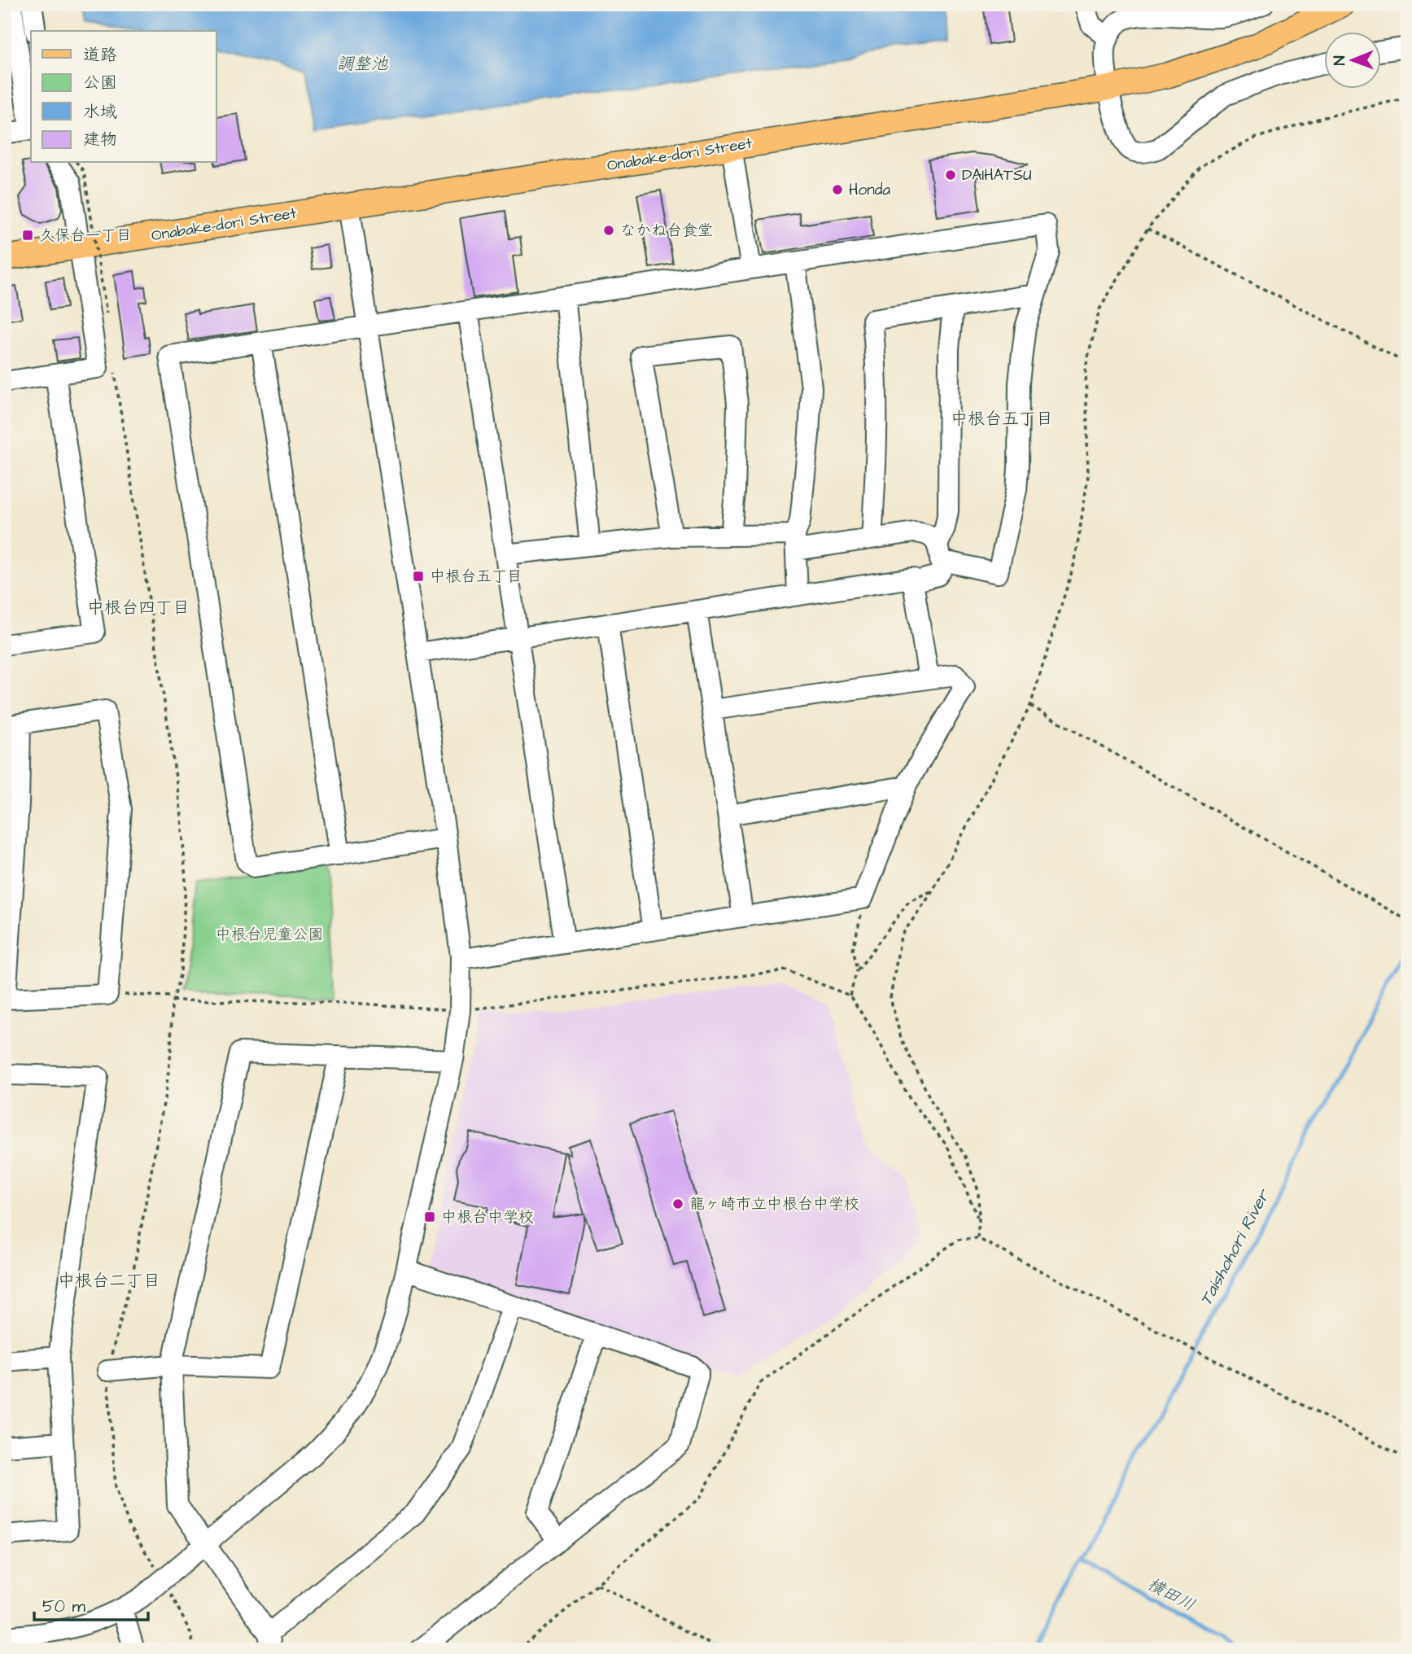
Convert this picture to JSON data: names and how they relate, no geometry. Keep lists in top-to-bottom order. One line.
{"streets":{"main road":["Onabake-dori Street"]},"districts":["中根台五丁目","中根台四丁目","中根台二丁目"],"water":["調整池","Taishohori River","横田川"],"parks":["中根台児童公園"],"places":{"other":["DAIHATSU","Honda","なかね台食堂","龍ヶ崎市立中根台中学校"],"transit":["久保台一丁目","中根台五丁目","中根台中学校"]},"legend":["道路","公園","水域","建物"],"scale_bar":"50 m","north":"left"}
